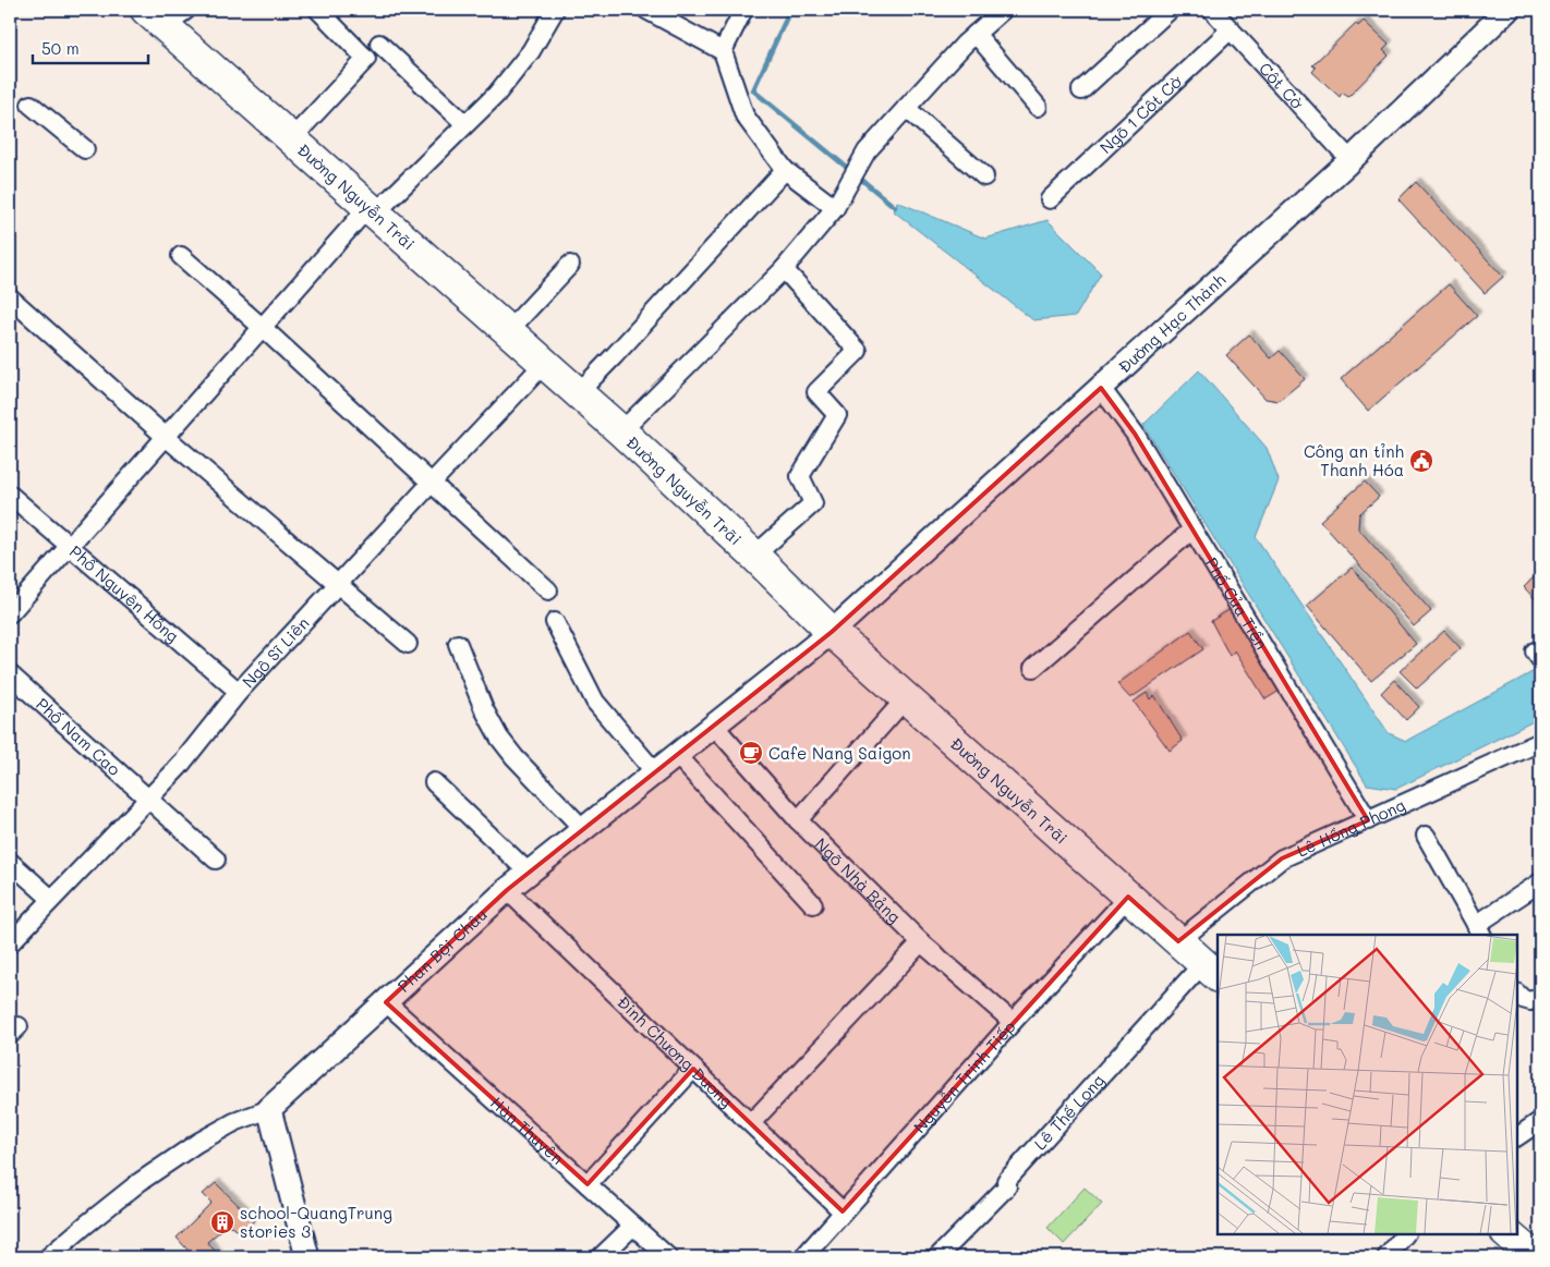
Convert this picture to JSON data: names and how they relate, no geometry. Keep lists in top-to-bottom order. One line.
{"streets":{"highway":["Đường Nguyễn Trãi"],"street":["Cột Cờ","Ngõ 1 Cột Cờ","Đường Hạc Thành","Phố Nguyên Hồng","Phố Cửa Tiền","Ngô Sĩ Liên","Phố Nam Cao","Lê Hồng Phong","Ngõ Nhà Bảng","Phan Bội Châu","Đinh Chương Dương","Nguyễn Trinh Tiếp","Lê Thế Long","Hàn Thuyên"]},"crossings":[["Cột Cờ","Ngõ 1 Cột Cờ"],["Cột Cờ","Đường Hạc Thành"],["Đường Nguyễn Trãi","Đường Hạc Thành"],["Đường Nguyễn Trãi","Ngô Sĩ Liên"],["Đường Nguyễn Trãi","Lê Hồng Phong"],["Đường Nguyễn Trãi","Phan Bội Châu"],["Đường Nguyễn Trãi","Nguyễn Trinh Tiếp"],["Đường Nguyễn Trãi","Lê Thế Long"],["Đường Hạc Thành","Phố Cửa Tiền"],["Đường Hạc Thành","Phan Bội Châu"],["Phố Nguyên Hồng","Ngô Sĩ Liên"],["Phố Cửa Tiền","Lê Hồng Phong"],["Ngô Sĩ Liên","Phố Nam Cao"],["Ngõ Nhà Bảng","Phan Bội Châu"],["Ngõ Nhà Bảng","Nguyễn Trinh Tiếp"],["Phan Bội Châu","Đinh Chương Dương"],["Phan Bội Châu","Hàn Thuyên"],["Đinh Chương Dương","Nguyễn Trinh Tiếp"]],"places":{"public building":["Công an tỉnh Thanh Hóa"],"cafe":["Cafe Nang Saigon"],"building":["school-QuangTrung stories 3"]},"scale_bar":"50 m"}
